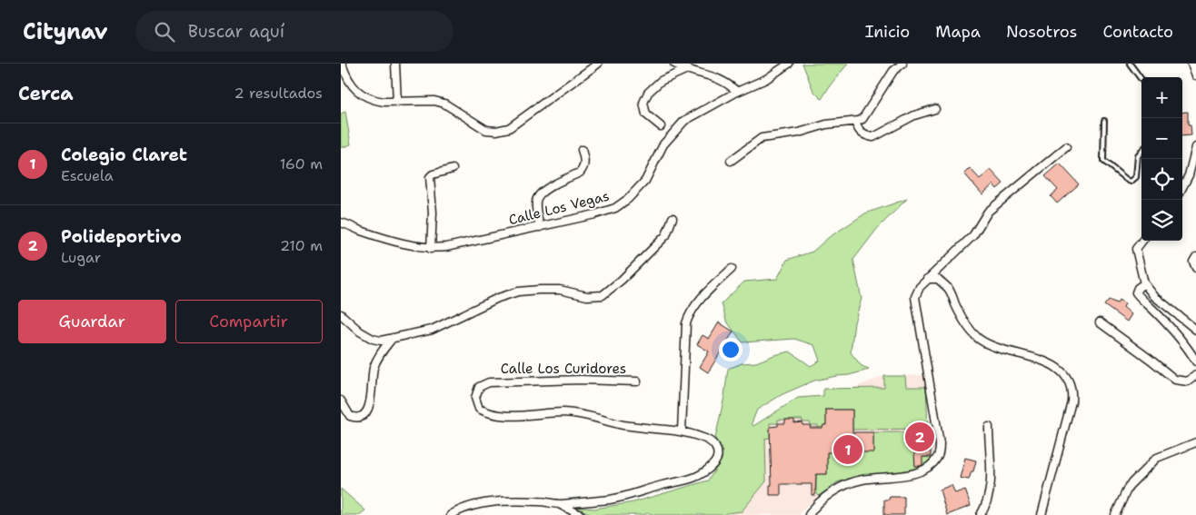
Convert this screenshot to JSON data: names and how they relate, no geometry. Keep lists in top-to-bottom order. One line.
{"streets":{"street":["Calle Los Vegas","Calle Los Curidores"]},"page":{"header":"Citynav","search":"Buscar aquí","nav":["Inicio","Mapa","Nosotros","Contacto"],"heading":["Cerca","2 resultados"],"map_buttons":["+","−"],"list":[{"mark":"1","name":"Colegio Claret","note":"Escuela","value":"160 m"},{"mark":"2","name":"Polideportivo","note":"Lugar","value":"210 m"}],"buttons":["Guardar","Compartir"],"pins":["2","1"]}}
